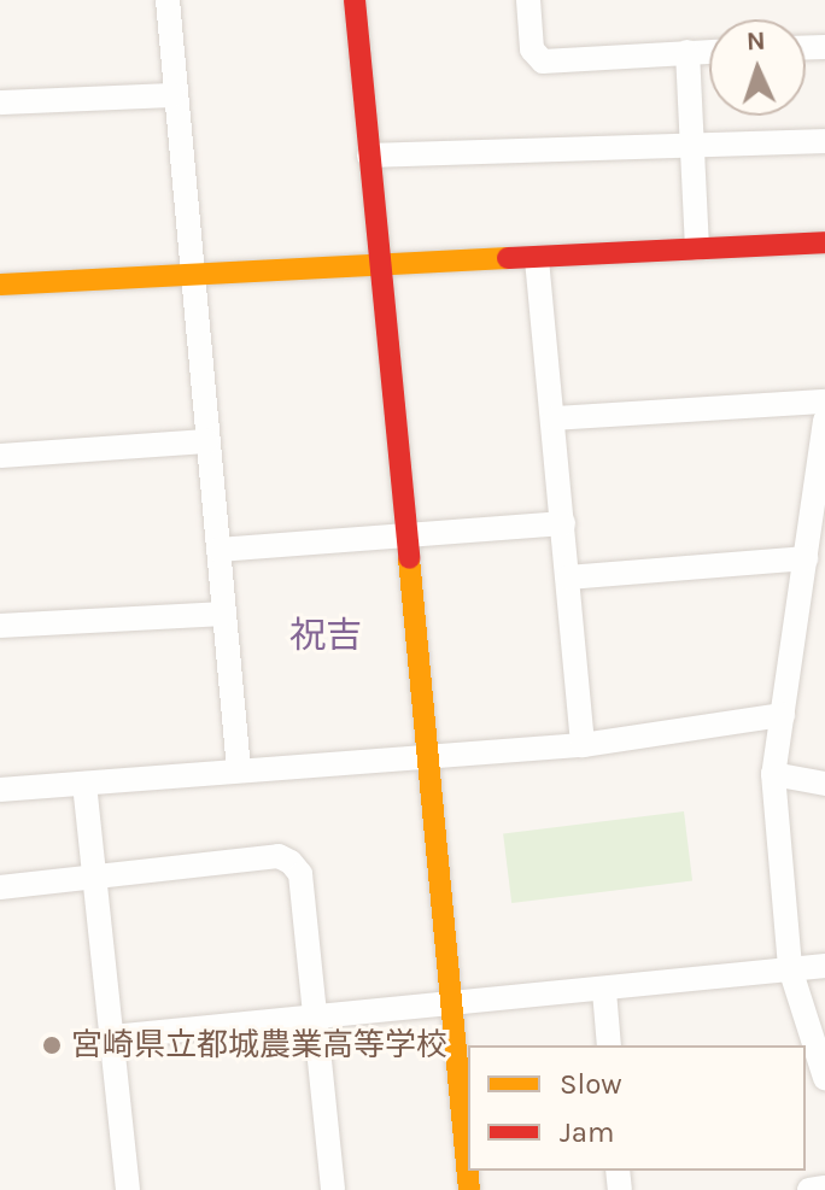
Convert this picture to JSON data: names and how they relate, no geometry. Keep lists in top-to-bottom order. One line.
{"districts":["祝吉"],"places":["宮崎県立都城農業高等学校"],"legend":["Slow","Jam"],"north":"top"}
